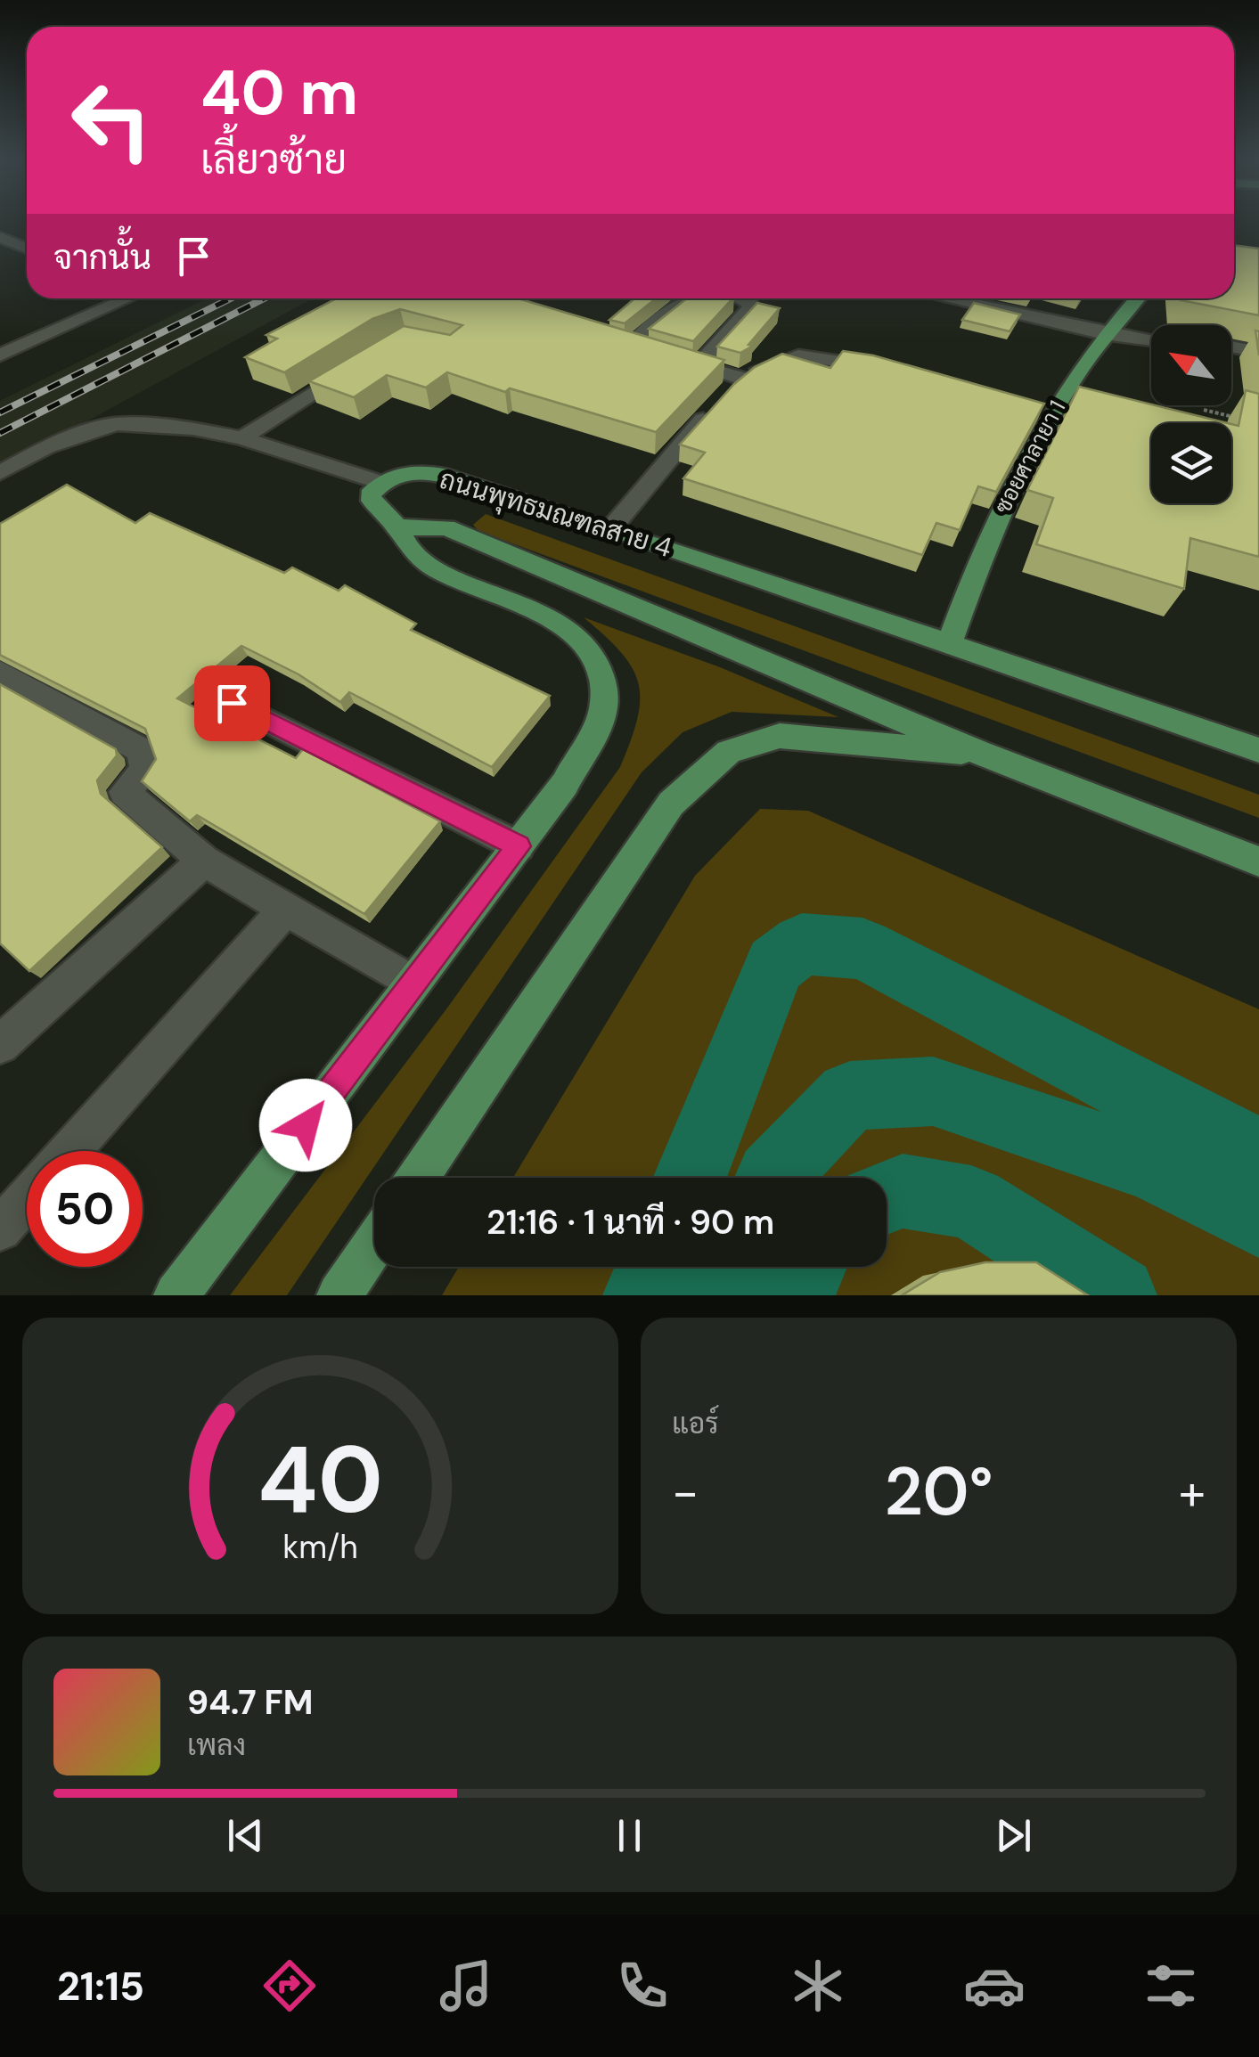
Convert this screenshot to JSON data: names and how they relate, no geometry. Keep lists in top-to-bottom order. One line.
{"streets":{"main road":["ซอยศาลายา 1","ถนนพุทธมณฑลสาย 4"]},"crossings":[["ซอยศาลายา 1","ถนนพุทธมณฑลสาย 4"]],"north":"top left","page":{"turn":["40 m","เลี้ยวซ้าย"],"then":"จากนั้น","limit":"50","trip":"21:16 · 1 นาที · 90 m","tile":"แอร์","heat":["−","20°","+"],"song":["94.7 FM","เพลง"],"tabs":"21:15","gauge":["40","km/h"]}}
